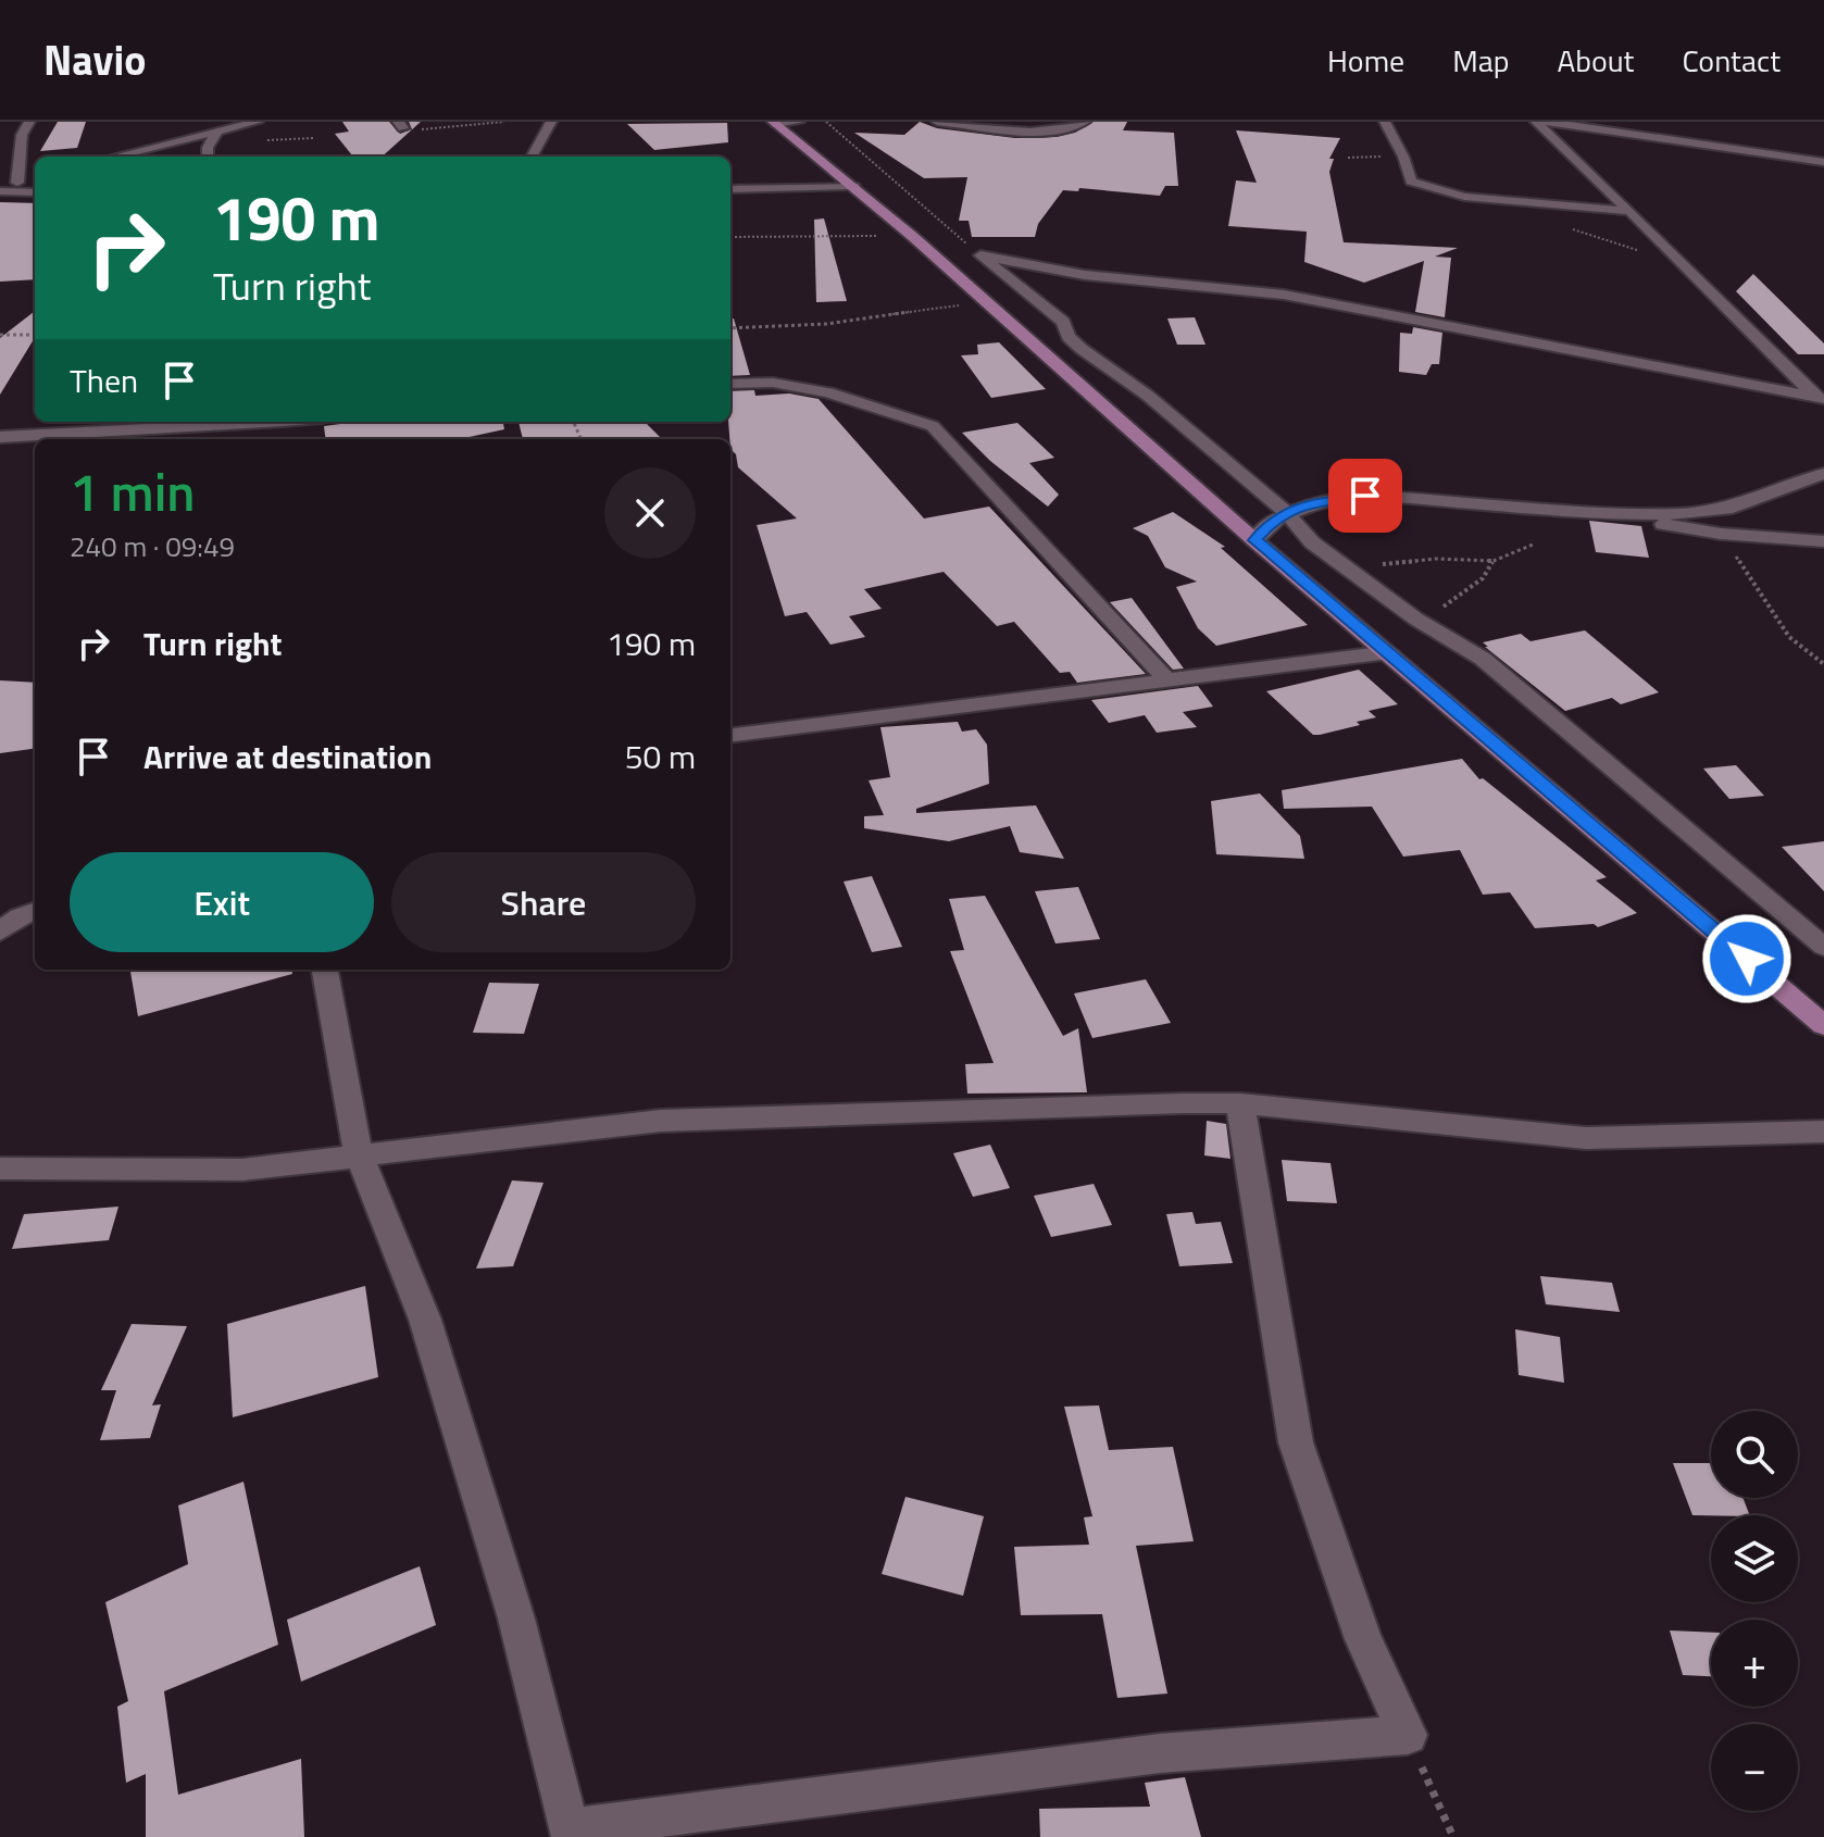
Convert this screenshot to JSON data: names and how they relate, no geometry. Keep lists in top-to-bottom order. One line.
{"page":{"header":"Navio","nav":["Home","Map","About","Contact"],"turn":["190 m","Turn right"],"then":"Then","heading":["1 min","240 m · 09:49"],"list":[{"name":"Turn right","value":"190 m"},{"name":"Arrive at destination","value":"50 m"}],"buttons":["Exit","Share"],"map_buttons":["+","−"]}}
